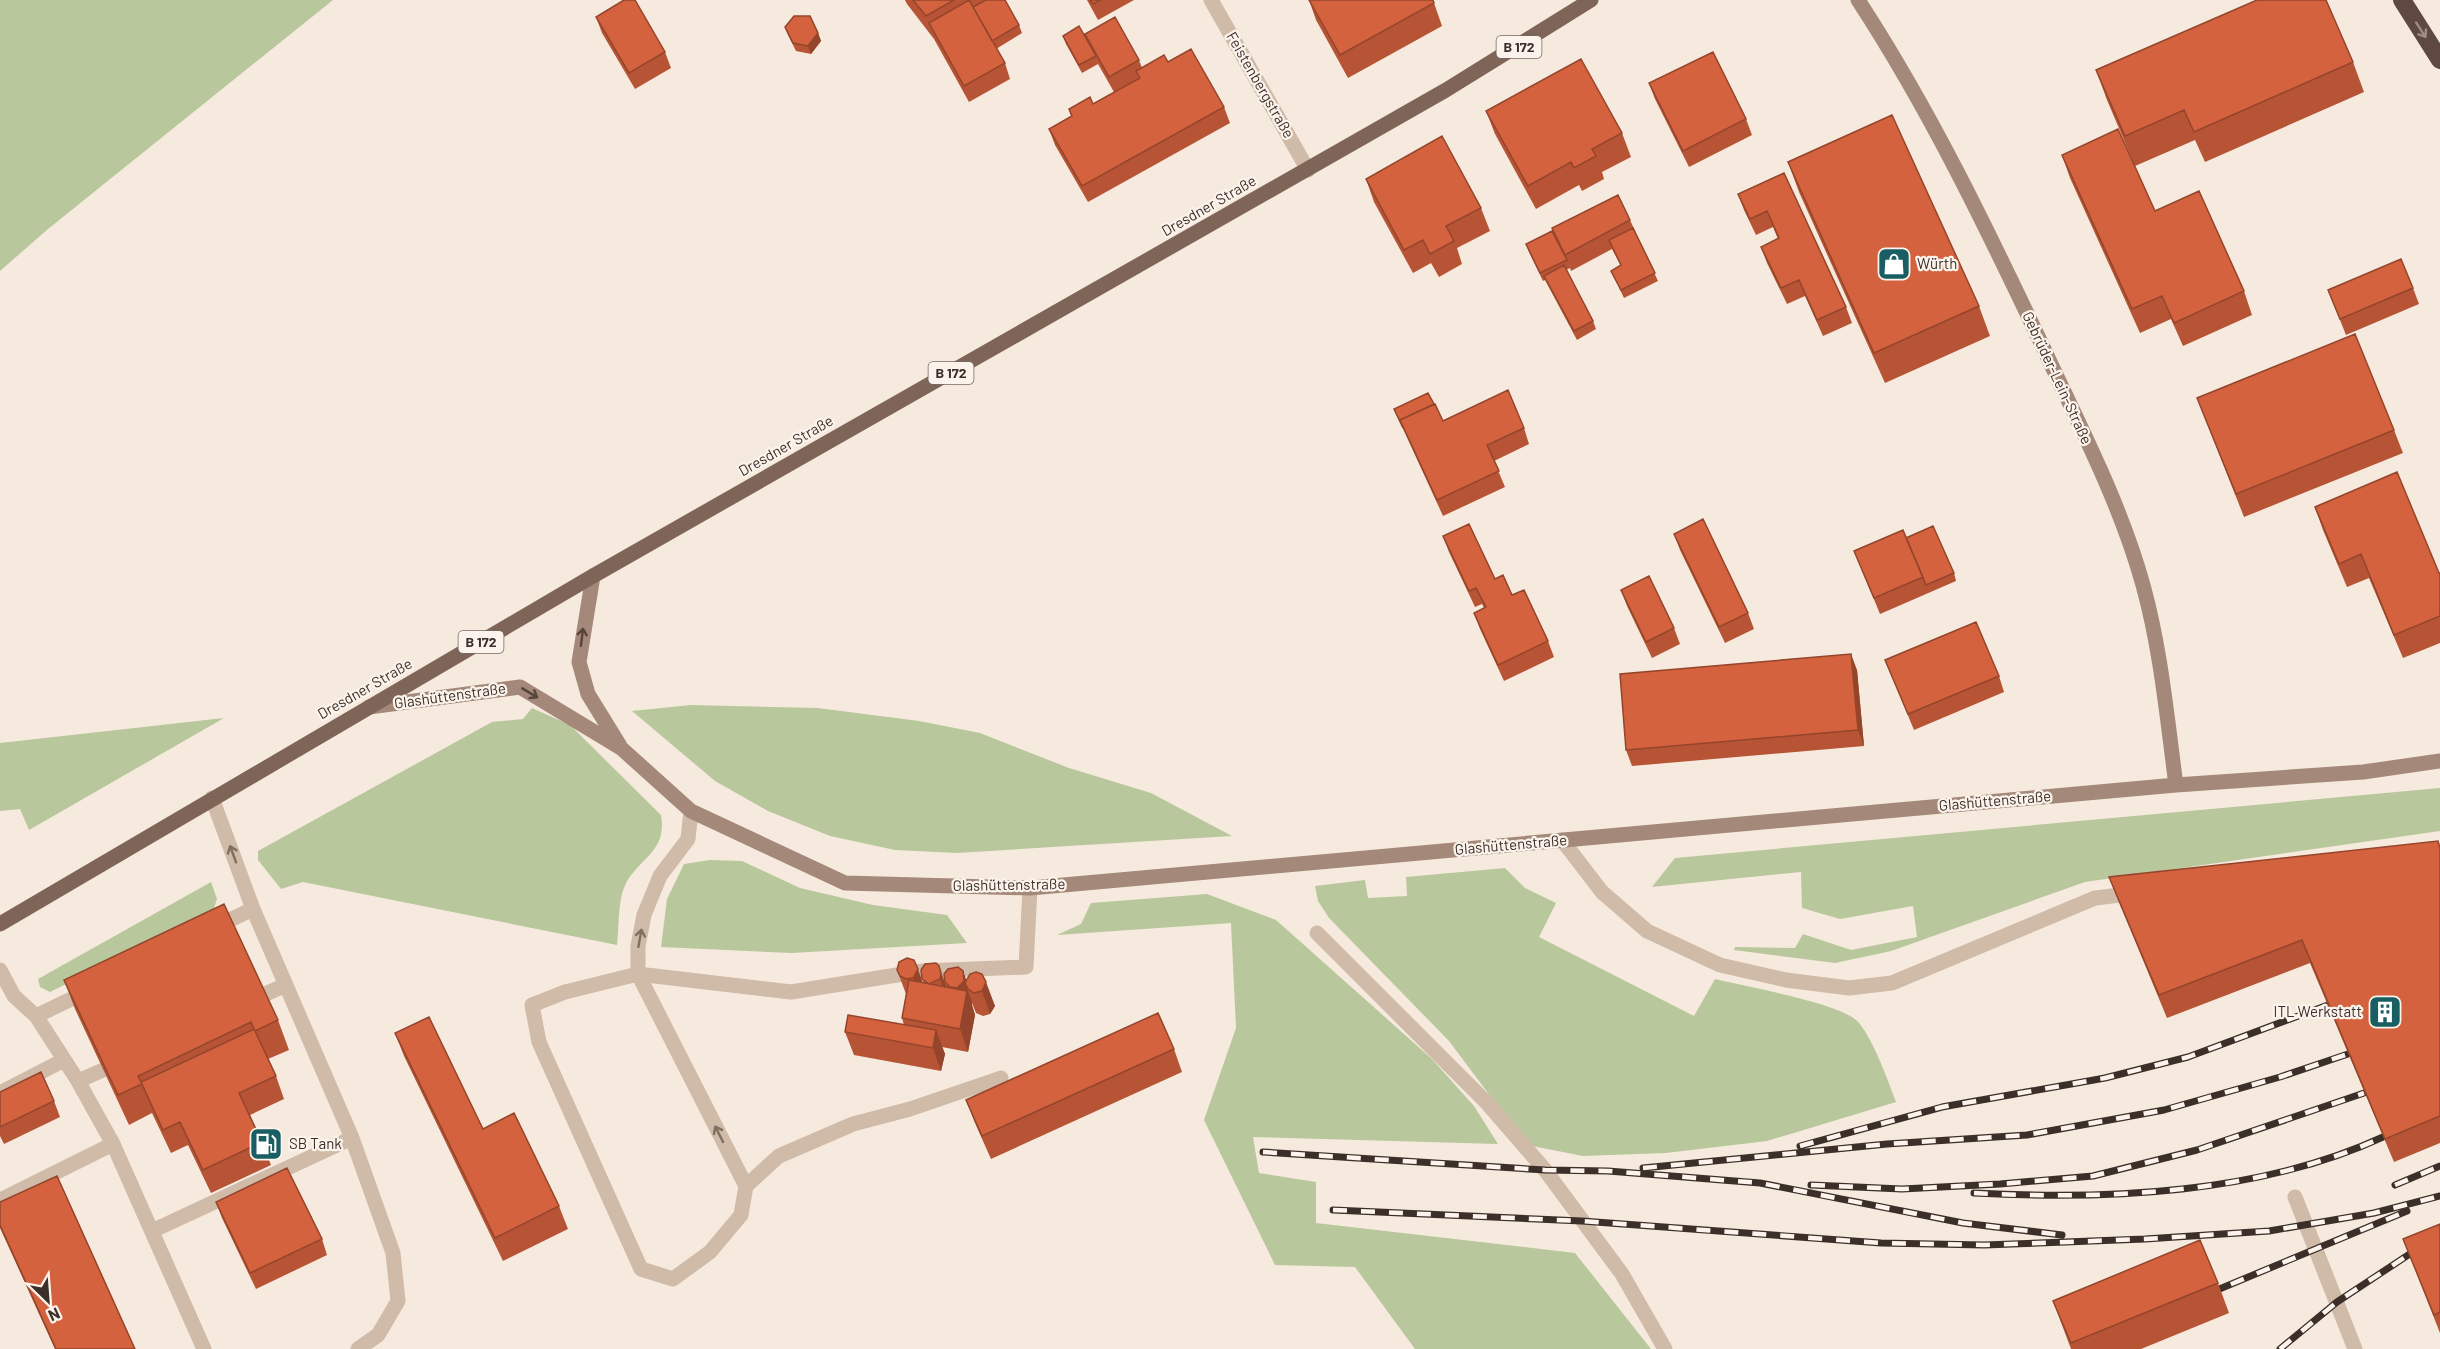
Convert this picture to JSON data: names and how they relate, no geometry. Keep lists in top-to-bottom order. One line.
{"streets":{"main road":["B 172","Dresdner Straße"],"street":["Feistenbergstraße","Gebrüder-Lein-Straße","Glashüttenstraße"]},"crossings":[["Feistenbergstraße","Dresdner Straße"],["Dresdner Straße","Glashüttenstraße"],["Gebrüder-Lein-Straße","Glashüttenstraße"]],"places":{"shop":["Würth"],"building":["ITL Werkstatt"],"fuel station":["SB Tank"]},"north":"bottom right"}
